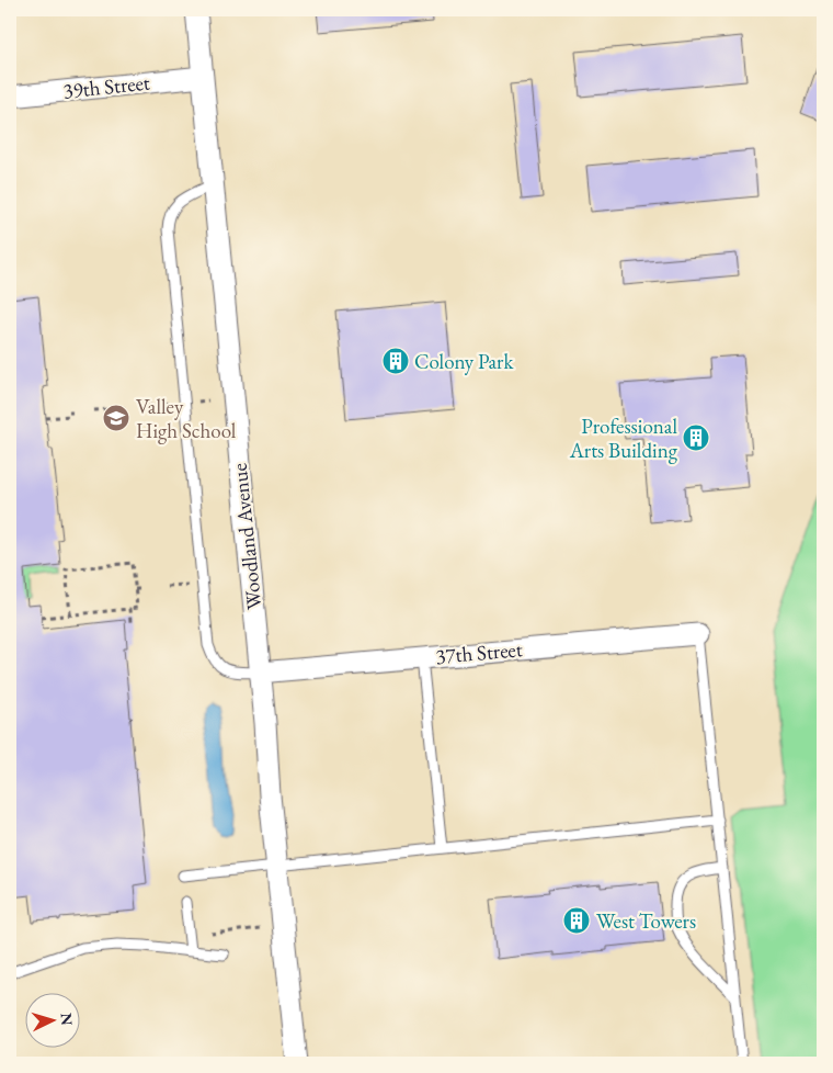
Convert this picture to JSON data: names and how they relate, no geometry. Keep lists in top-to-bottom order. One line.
{"streets":{"street":["39th Street","Woodland Avenue","37th Street"]},"crossings":[["39th Street","Woodland Avenue"],["Woodland Avenue","37th Street"]],"places":{"building":["Colony Park","Professional Arts Building","West Towers"],"school or university":["Valley High School"]},"north":"right"}
